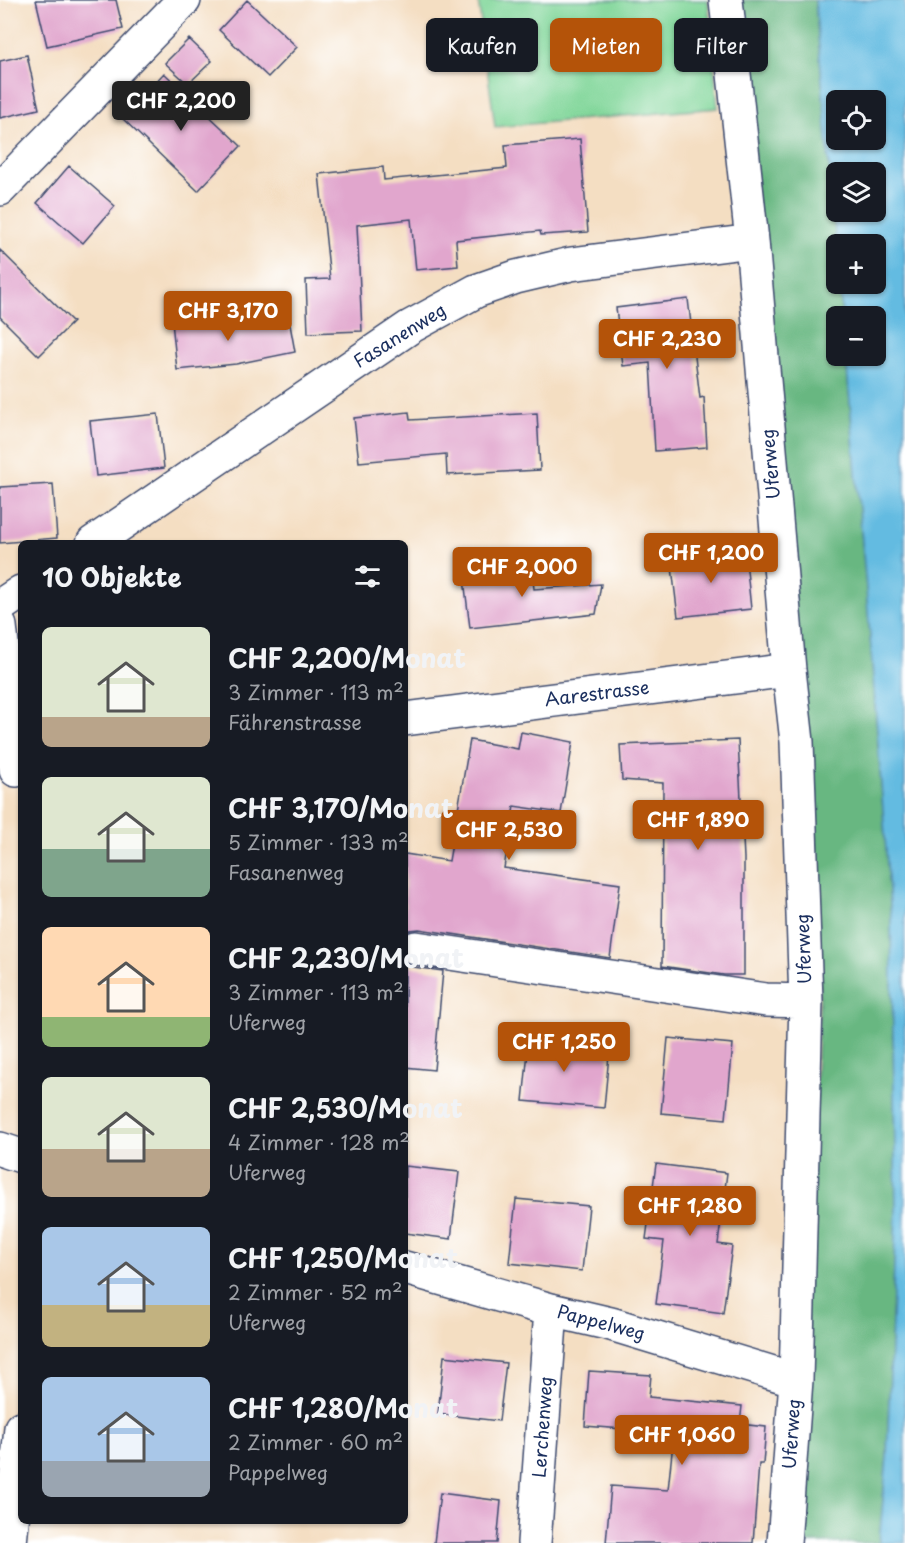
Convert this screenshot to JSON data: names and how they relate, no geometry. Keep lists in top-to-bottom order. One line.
{"streets":{"street":["Fasanenweg","Uferweg","Aarestrasse","Pappelweg","Lerchenweg"]},"crossings":[["Fasanenweg","Uferweg"],["Uferweg","Aarestrasse"],["Uferweg","Pappelweg"],["Pappelweg","Lerchenweg"]],"page":{"chip":["Kaufen","Mieten","Filter"],"price":["CHF 2,200","CHF 3,170","CHF 2,230","CHF 1,200","CHF 2,000","CHF 1,890","CHF 2,530","CHF 1,250","CHF 1,280","CHF 1,060"],"map_buttons":["+","−"],"heading":"10 Objekte","list":[{"name":"CHF 2,200/Monat","note":"3 Zimmer · 113 m² · Fährenstrasse"},{"name":"CHF 3,170/Monat","note":"5 Zimmer · 133 m² · Fasanenweg"},{"name":"CHF 2,230/Monat","note":"3 Zimmer · 113 m² · Uferweg"},{"name":"CHF 2,530/Monat","note":"4 Zimmer · 128 m² · Uferweg"},{"name":"CHF 1,250/Monat","note":"2 Zimmer · 52 m² · Uferweg"},{"name":"CHF 1,280/Monat","note":"2 Zimmer · 60 m² · Pappelweg"}]}}
